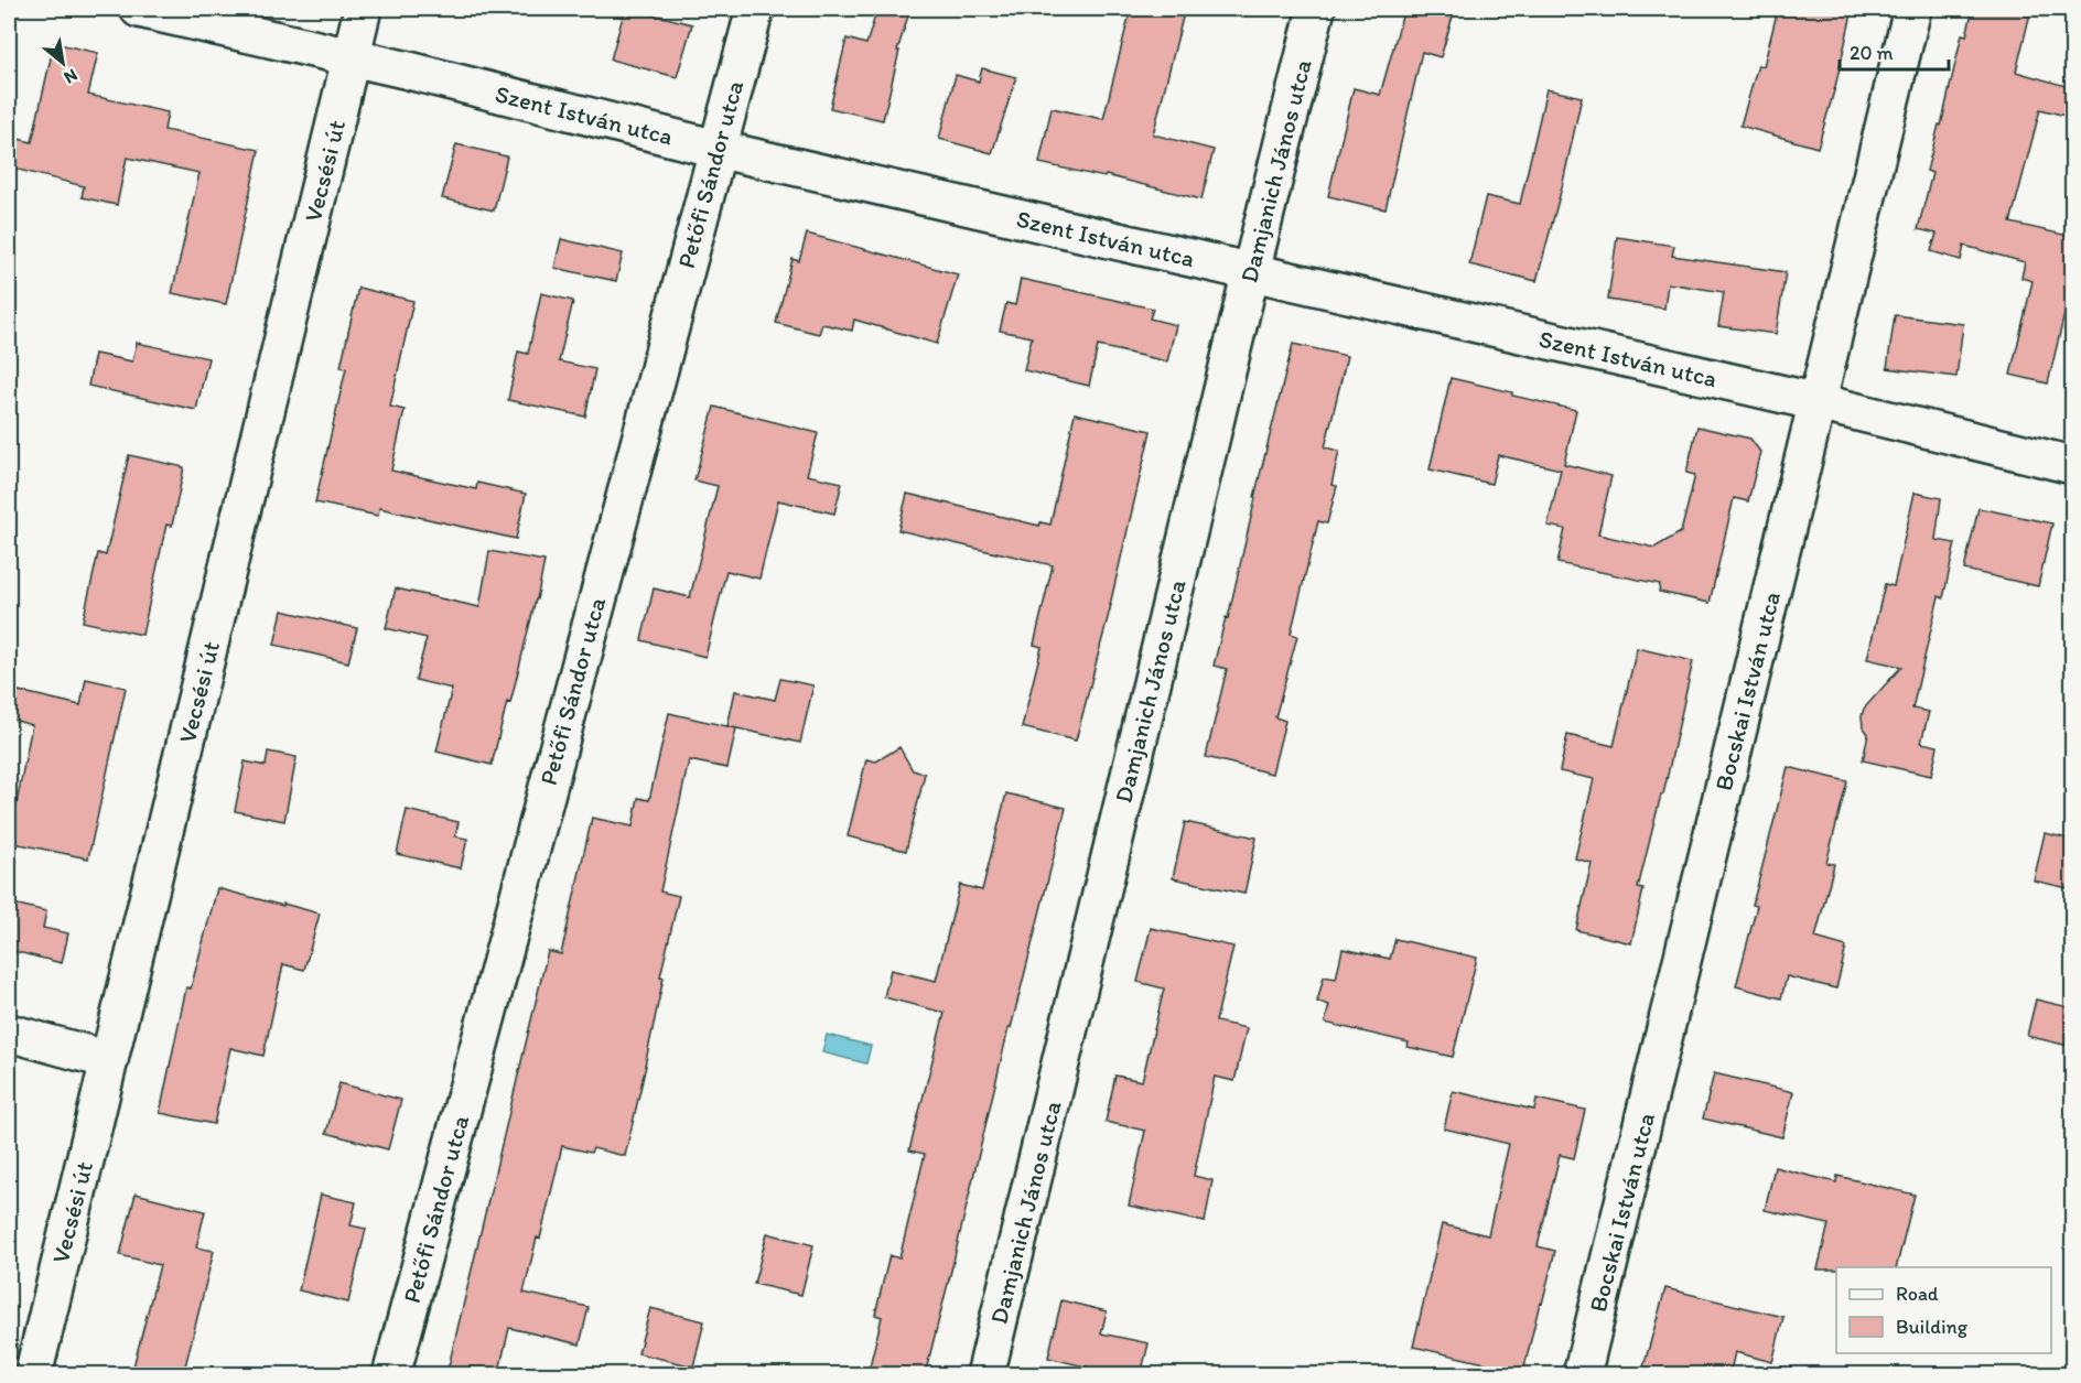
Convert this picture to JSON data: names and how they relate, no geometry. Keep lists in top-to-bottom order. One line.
{"streets":{"street":["Szent István utca","Vecsési út","Damjanich János utca","Petőfi Sándor utca","Bocskai István utca"]},"crossings":[["Szent István utca","Vecsési út"],["Szent István utca","Damjanich János utca"],["Szent István utca","Petőfi Sándor utca"],["Szent István utca","Bocskai István utca"]],"legend":["Road","Building"],"scale_bar":"20 m","north":"bottom right"}
